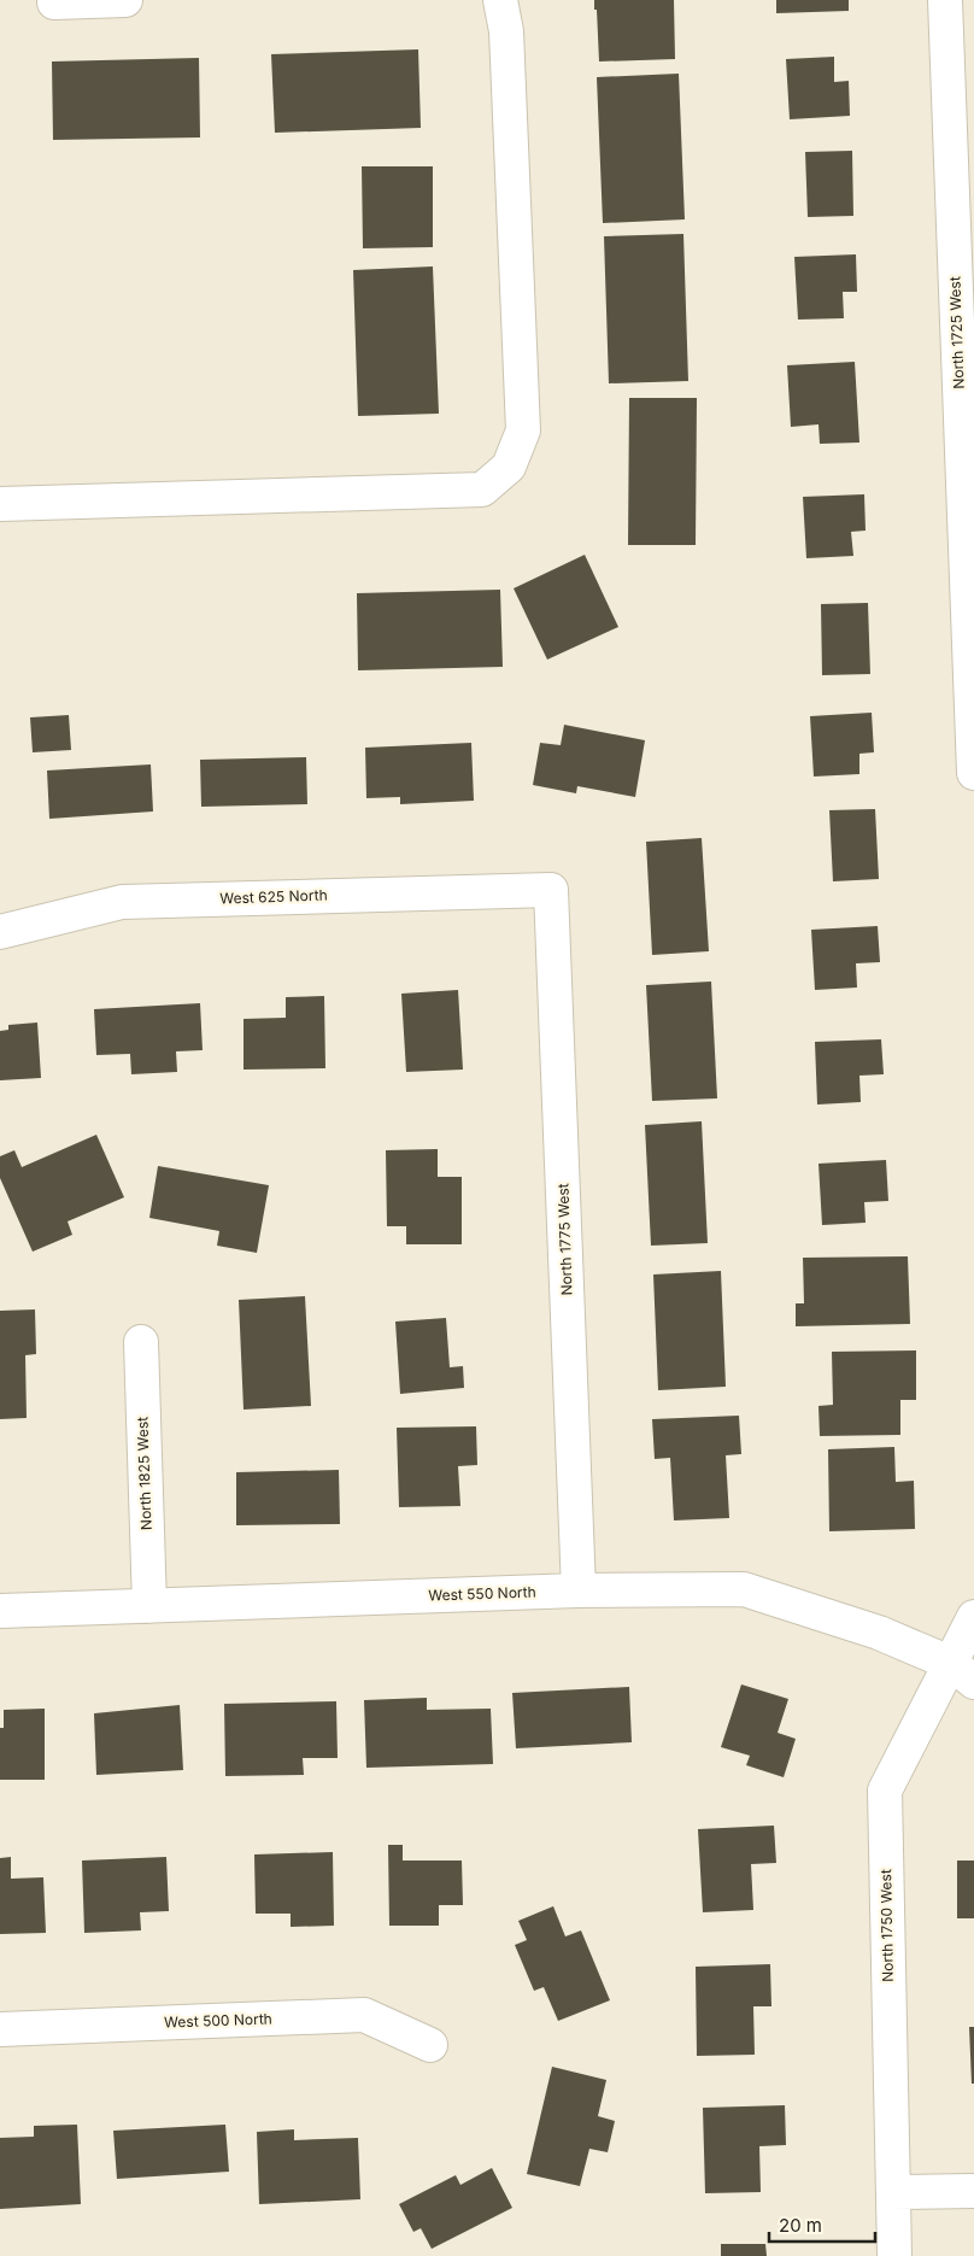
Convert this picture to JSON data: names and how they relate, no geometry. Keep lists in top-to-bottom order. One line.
{"streets":{"street":["North 1725 West","West 625 North","North 1775 West","North 1825 West","West 550 North","North 1750 West","West 500 North"]},"crossings":[["West 625 North","North 1775 West"],["North 1775 West","West 550 North"],["North 1825 West","West 550 North"],["West 550 North","North 1750 West"]],"scale_bar":"20 m"}
